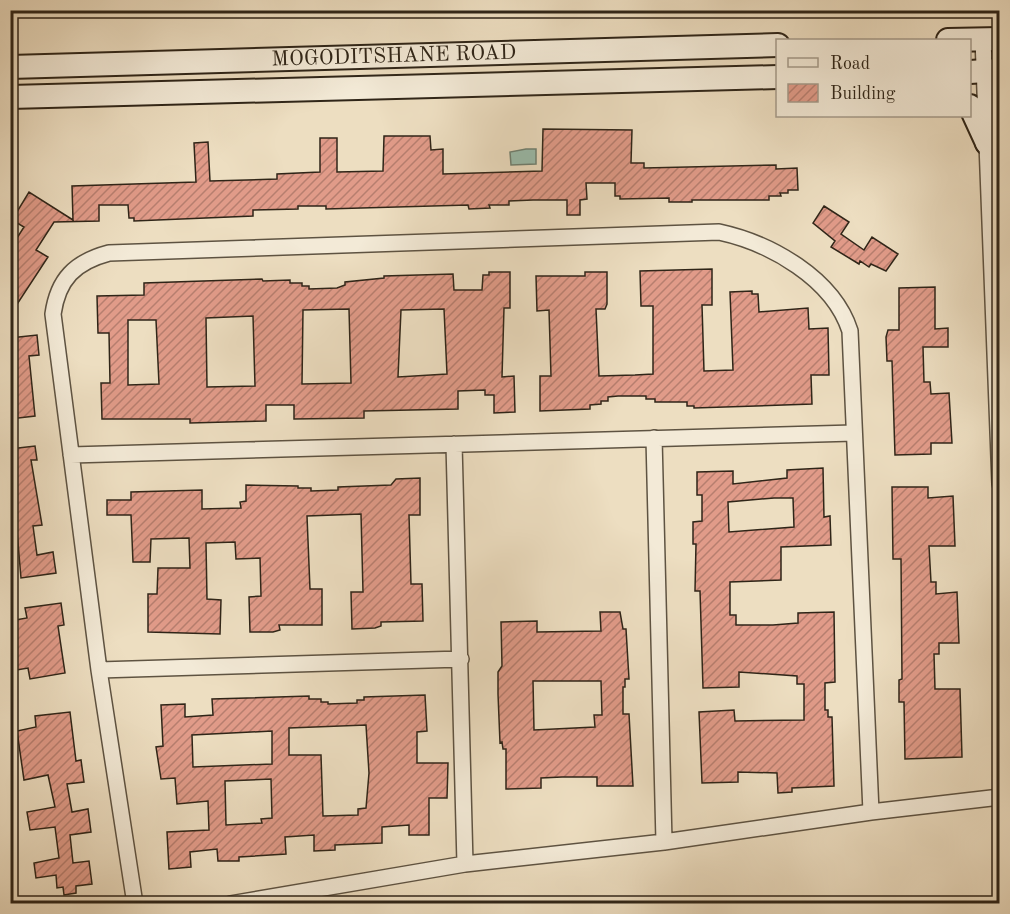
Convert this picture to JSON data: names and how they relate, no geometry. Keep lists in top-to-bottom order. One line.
{"streets":{"main road":["MOGODITSHANE ROAD"]},"legend":["Road","Building"]}
